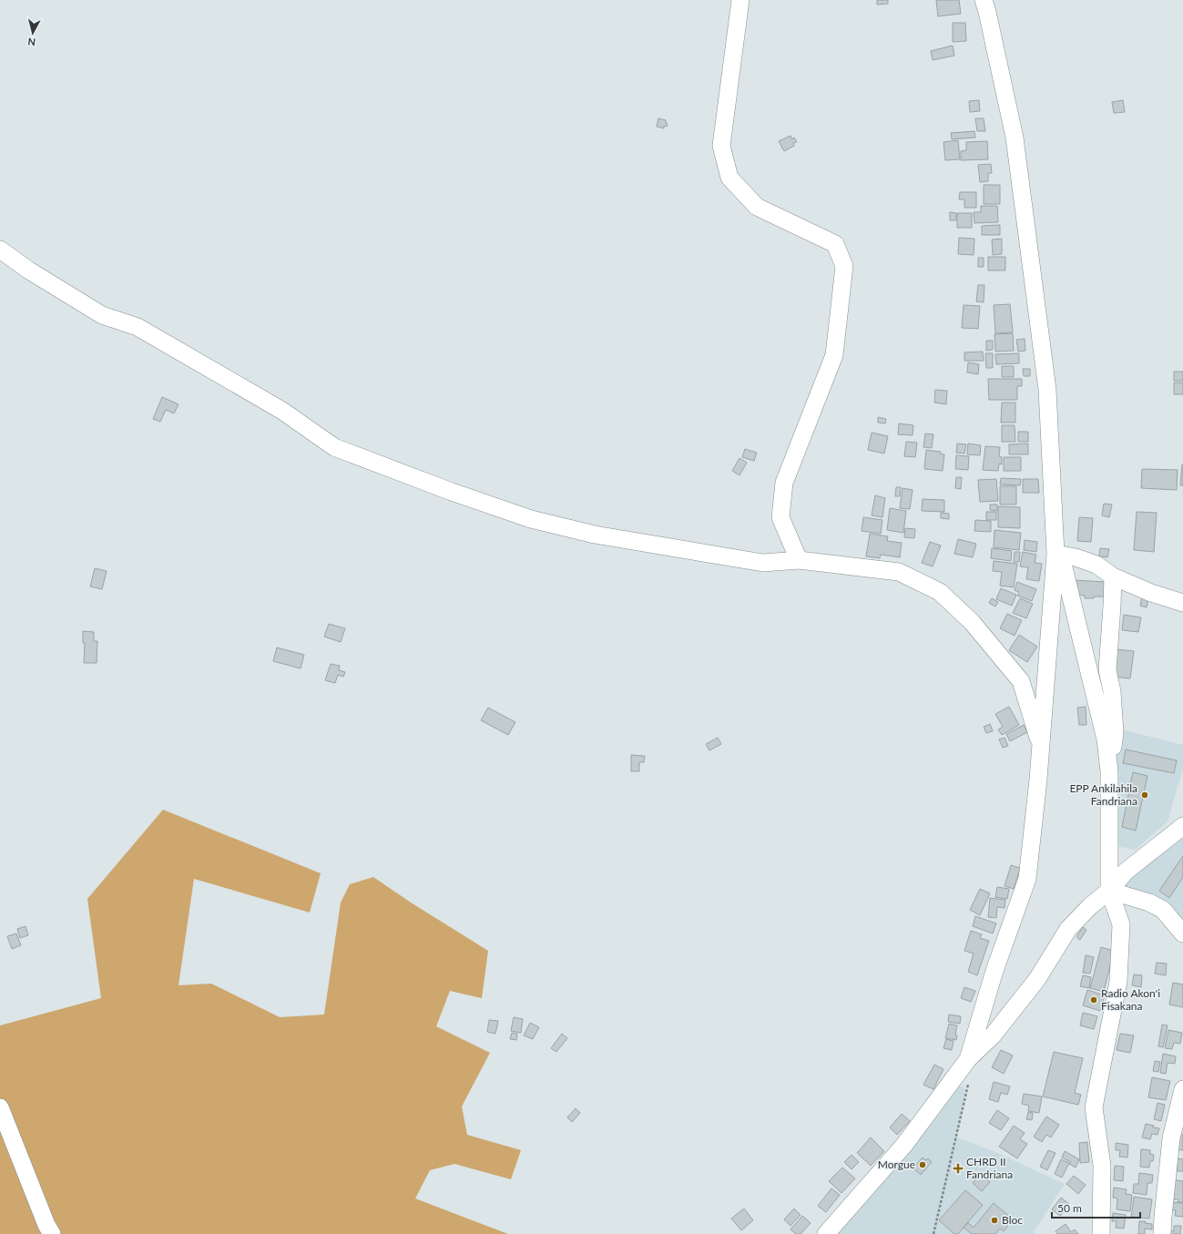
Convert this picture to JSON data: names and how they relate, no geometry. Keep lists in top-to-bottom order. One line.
{"places":{"other":["EPP Ankilahila Fandriana","Radio Akon'i Fisakana","Morgue","Bloc"],"health":["CHRD II Fandriana"]},"scale_bar":"50 m","north":"bottom"}
